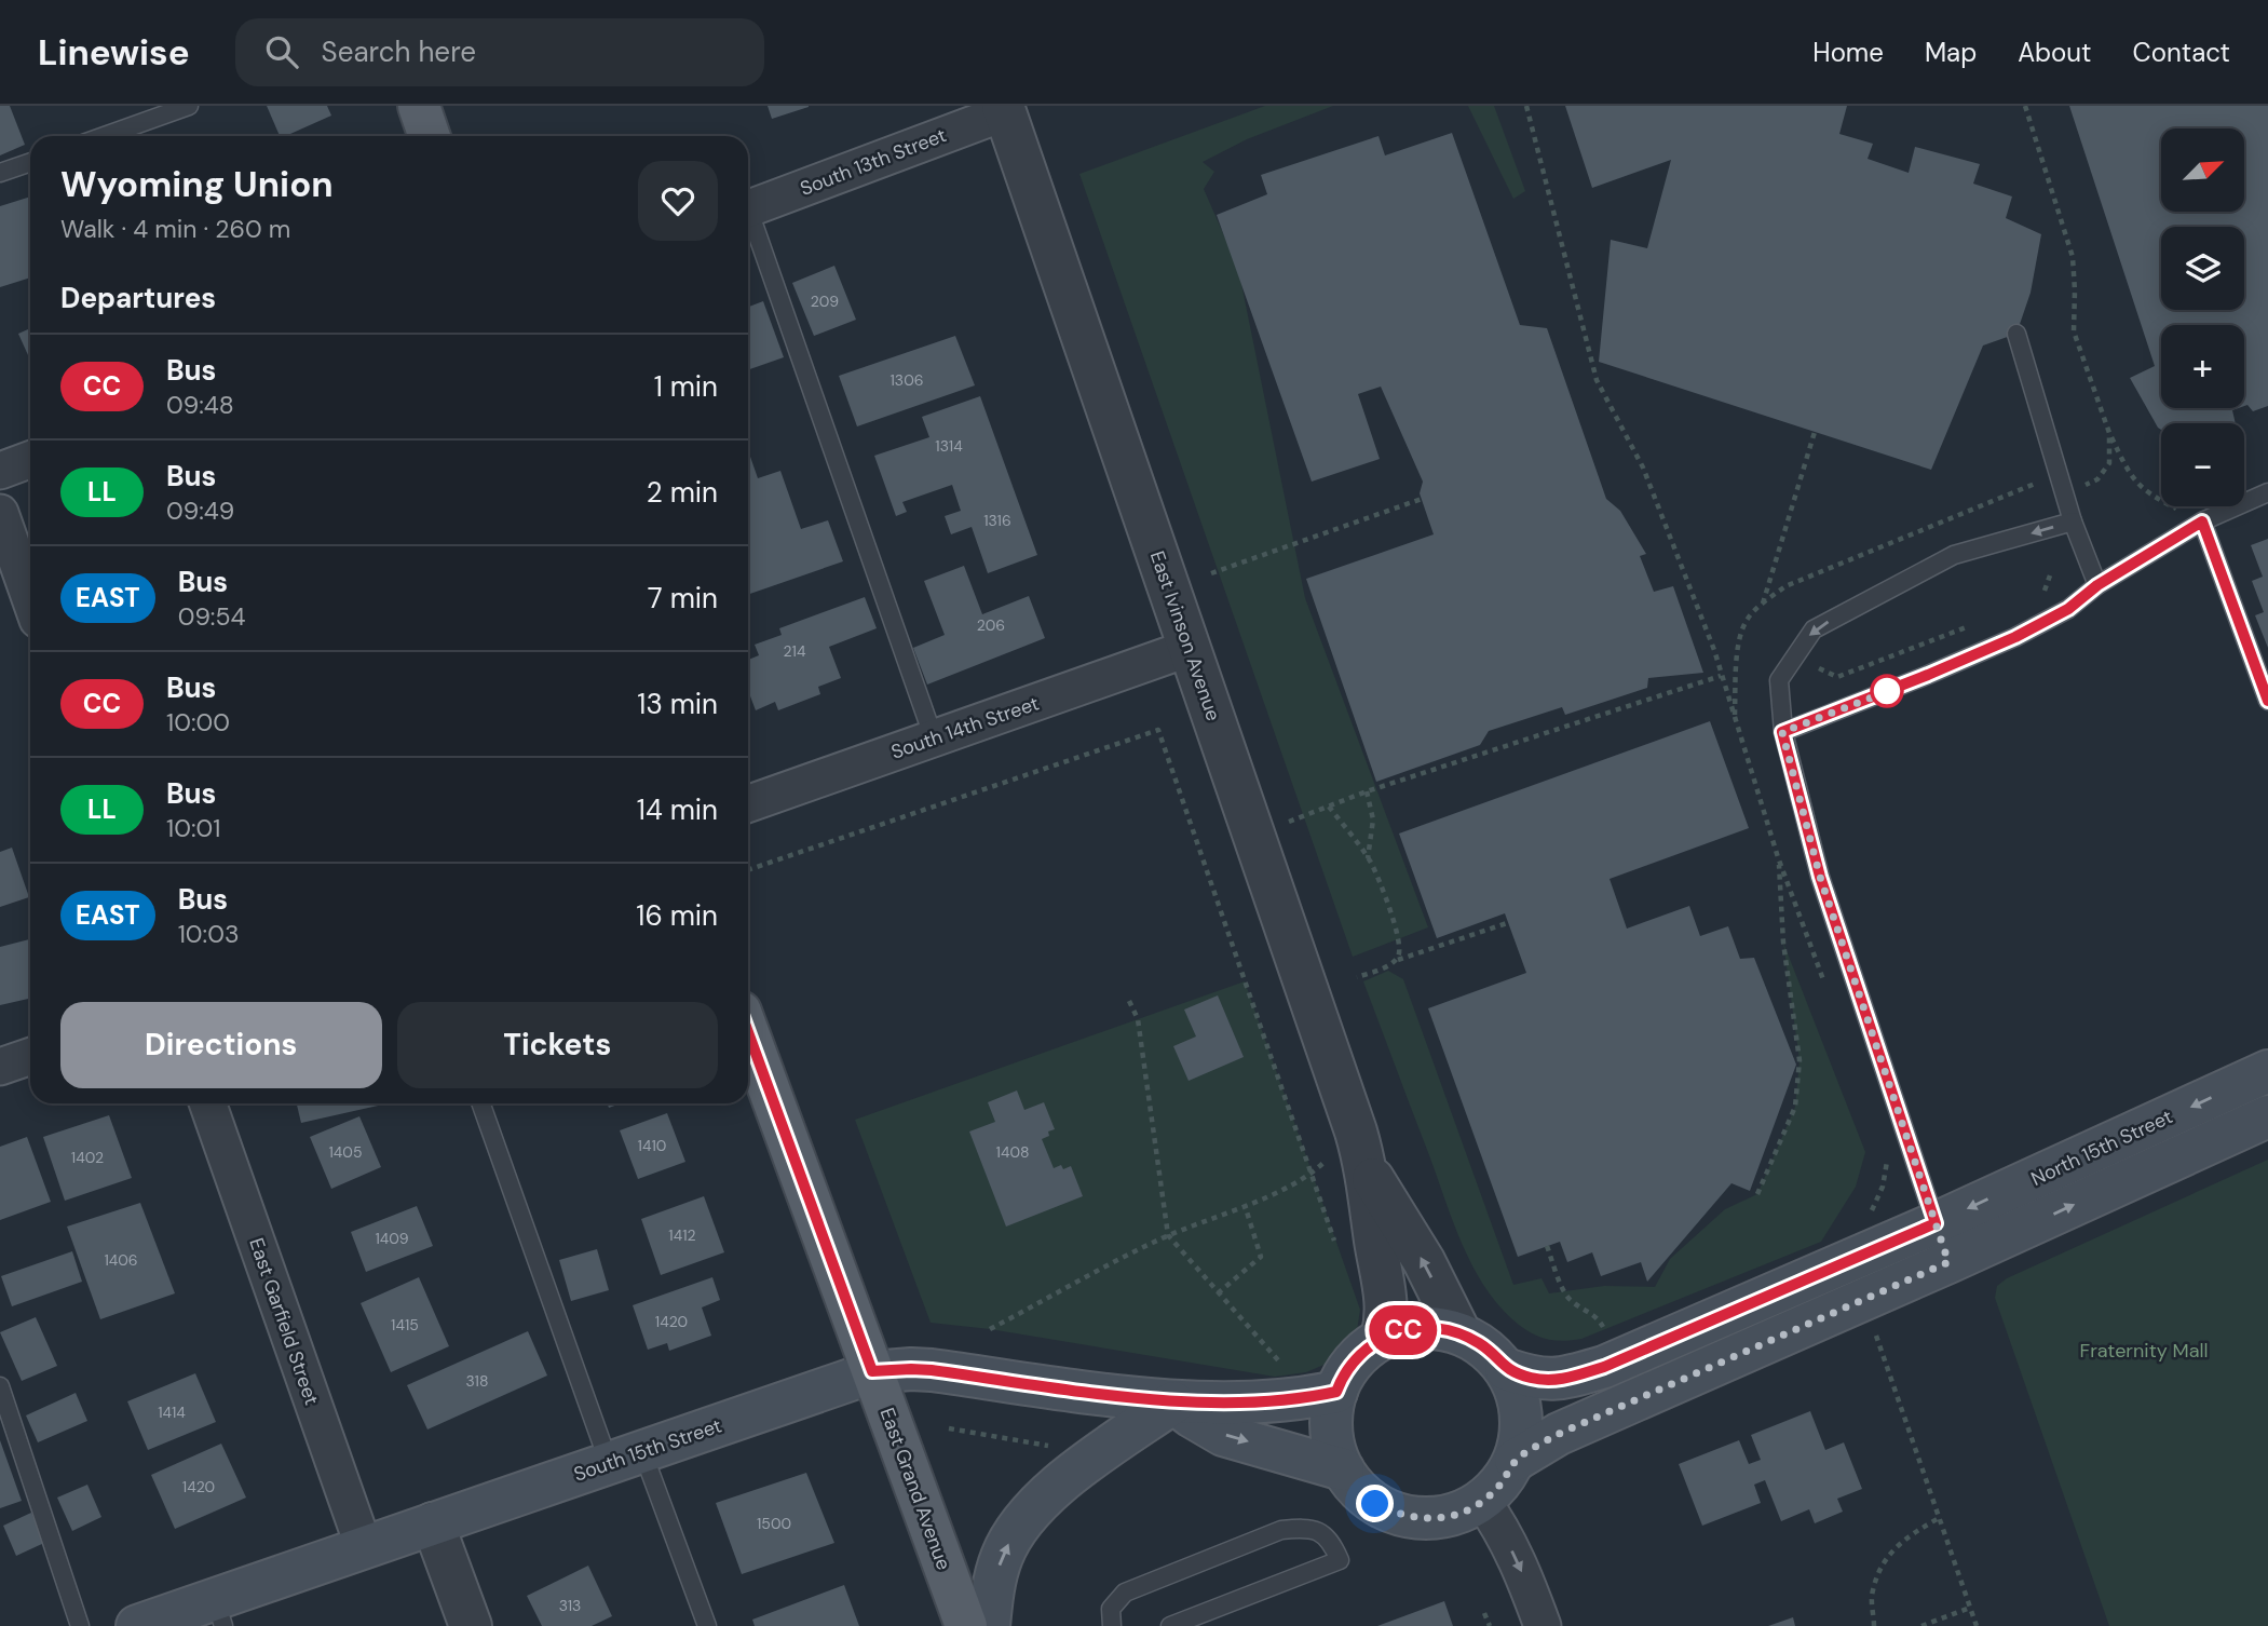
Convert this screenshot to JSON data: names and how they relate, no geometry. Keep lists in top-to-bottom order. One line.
{"streets":{"main road":["North 15th Street","South 15th Street","East Grand Avenue"],"street":["South 13th Street","East Ivinson Avenue","South 14th Street","East Garfield Street"]},"crossings":[["South 13th Street","East Ivinson Avenue"],["East Ivinson Avenue","South 14th Street"],["East Ivinson Avenue","South 15th Street"],["East Garfield Street","South 15th Street"],["South 15th Street","East Grand Avenue"]],"parks":["Fraternity Mall"],"lines":["bus line CC"],"house_numbers":["209","1306","1314","1316","206","214","1410","1405","1408","1402","1412","1409","1406","1420","1415","318","1414","1420","1500","313"],"north":"top right","page":{"header":"Linewise","search":"Search here","nav":["Home","Map","About","Contact"],"on_map":"CC","map_buttons":["+","−"],"heading":[["Wyoming Union","Walk · 4 min · 260 m"],"Departures"],"list":[{"mark":"CC","name":"Bus","note":"09:48","value":"1 min"},{"mark":"LL","name":"Bus","note":"09:49","value":"2 min"},{"mark":"EAST","name":"Bus","note":"09:54","value":"7 min"},{"mark":"CC","name":"Bus","note":"10:00","value":"13 min"},{"mark":"LL","name":"Bus","note":"10:01","value":"14 min"},{"mark":"EAST","name":"Bus","note":"10:03","value":"16 min"}],"buttons":["Directions","Tickets"]}}
